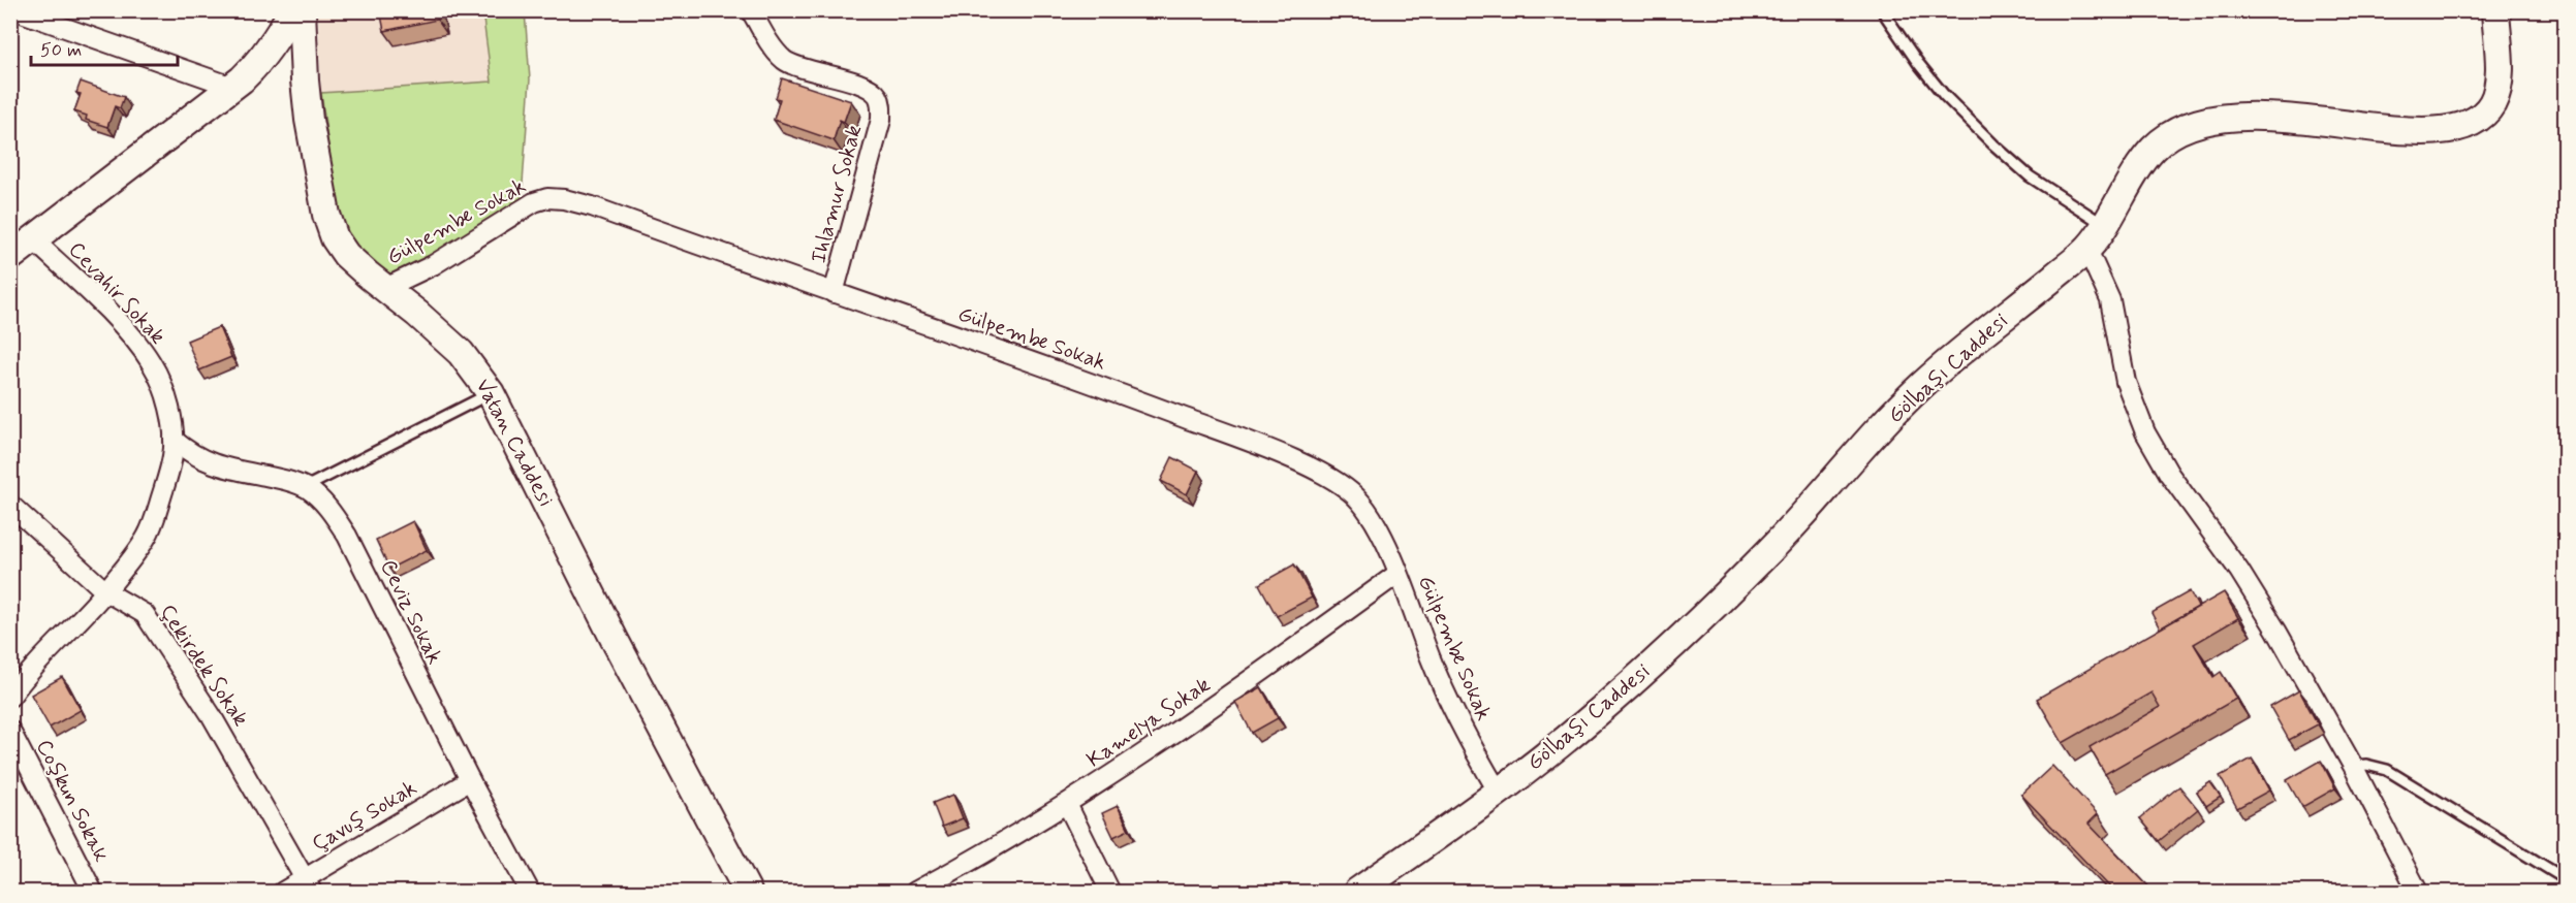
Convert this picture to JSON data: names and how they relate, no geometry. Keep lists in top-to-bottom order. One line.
{"streets":{"street":["Ihlamur Sokak","Gülpembe Sokak","Cevahir Sokak","Gölbaşı Caddesi","Vatan Caddesi","Ceviz Sokak","Çekirdek Sokak","Kamelya Sokak","Coşkun Sokak","Çavuş Sokak"]},"crossings":[["Ihlamur Sokak","Gülpembe Sokak"],["Gülpembe Sokak","Gölbaşı Caddesi"],["Gülpembe Sokak","Vatan Caddesi"],["Gülpembe Sokak","Kamelya Sokak"],["Cevahir Sokak","Ceviz Sokak"],["Cevahir Sokak","Çekirdek Sokak"],["Ceviz Sokak","Çavuş Sokak"],["Çekirdek Sokak","Çavuş Sokak"]],"scale_bar":"50 m"}
